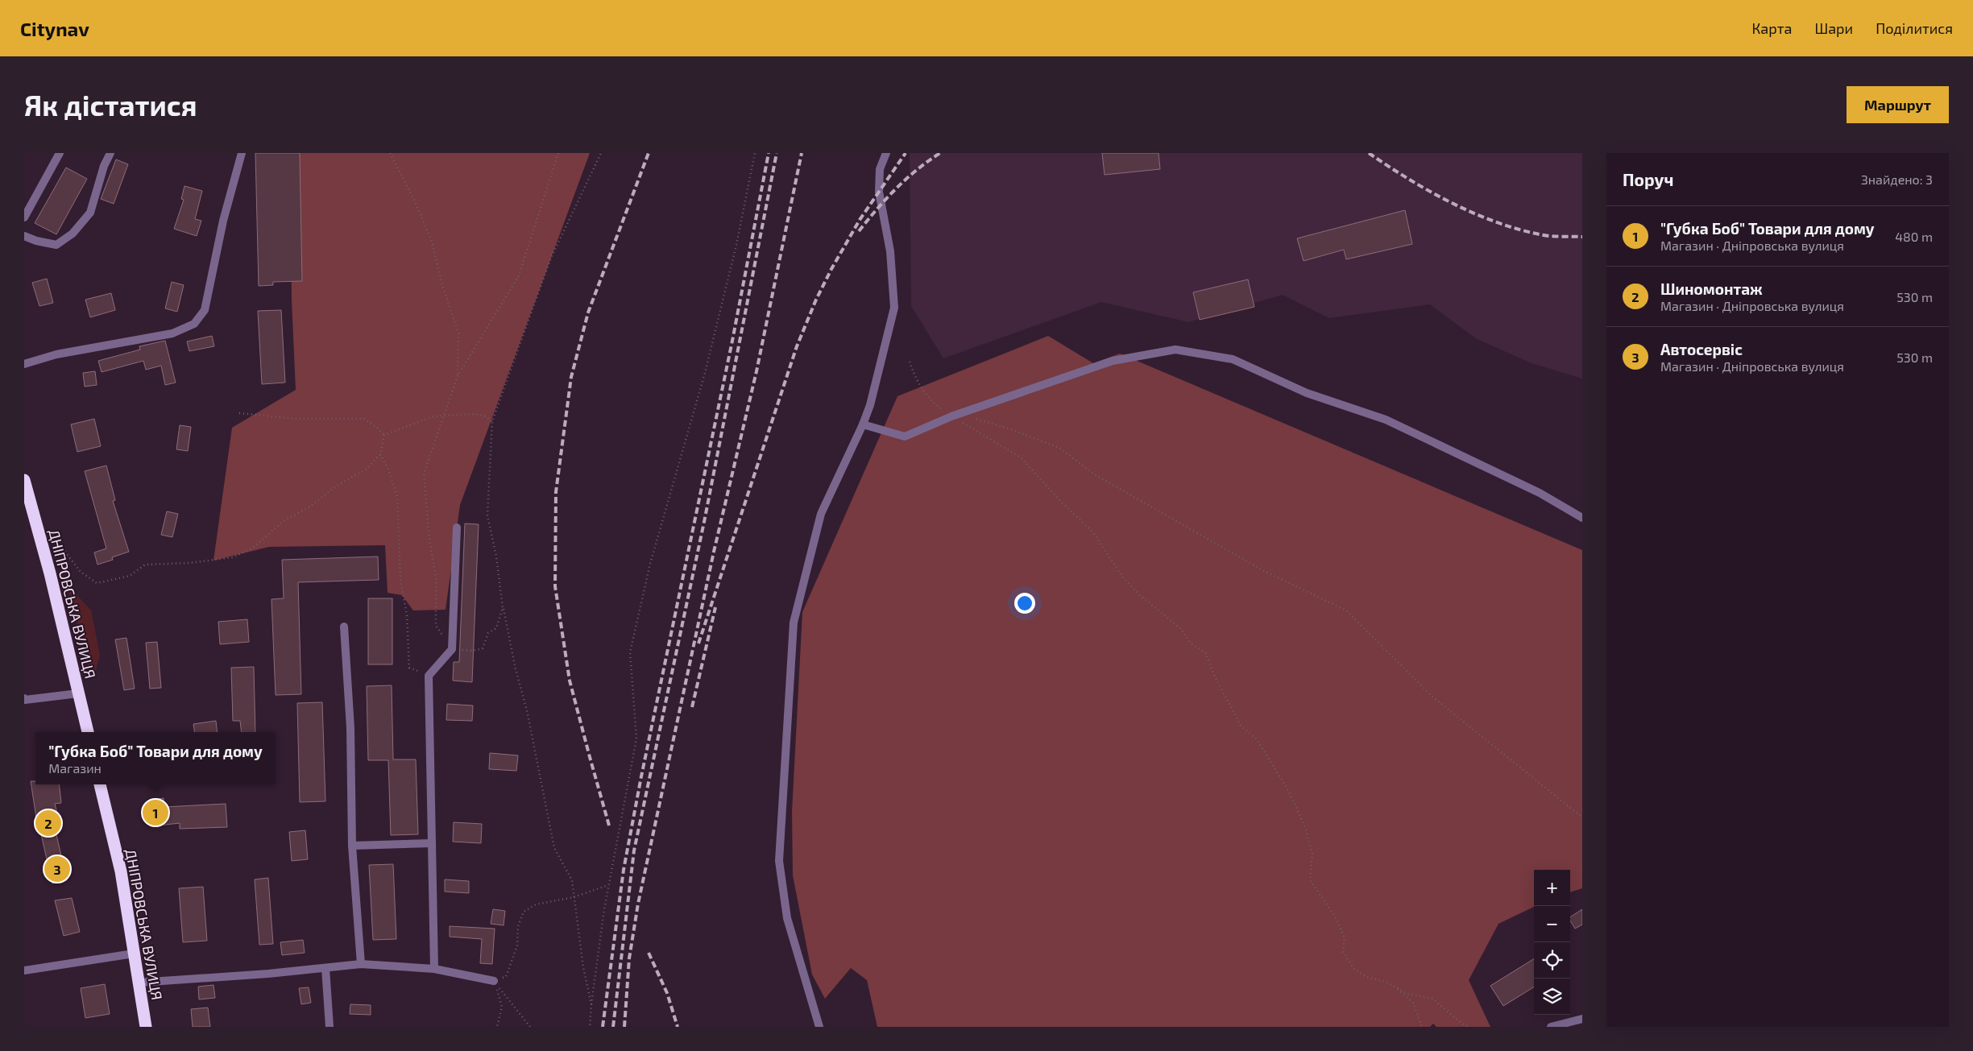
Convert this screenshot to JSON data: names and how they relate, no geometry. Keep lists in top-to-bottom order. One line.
{"streets":{"highway":["ДНІПРОВСЬКА ВУЛИЦЯ"]},"page":{"header":"Citynav","nav":["Карта","Шари","Поділитися"],"buttons":"Маршрут","title":"Як дістатися","heading":["Поруч","Знайдено: 3"],"list":[{"mark":"1","name":"\"Губка Боб\" Товари для дому","note":"Магазин · Дніпровська вулиця","value":"480 m"},{"mark":"2","name":"Шиномонтаж","note":"Магазин · Дніпровська вулиця","value":"530 m"},{"mark":"3","name":"Автосервіс","note":"Магазин · Дніпровська вулиця","value":"530 m"}],"popup":["\"Губка Боб\" Товари для дому","Магазин"],"pins":["1","2","3"],"map_buttons":["+","−"]}}
